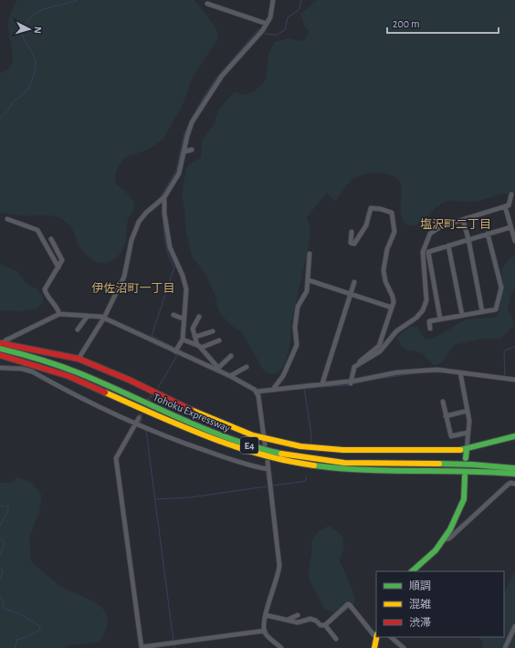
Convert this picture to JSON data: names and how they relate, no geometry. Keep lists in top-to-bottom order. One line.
{"streets":{"main road":["Tohoku Expressway","E4"]},"districts":["塩沢町二丁目","伊佐沼町一丁目"],"legend":["順調","混雑","渋滞"],"scale_bar":"200 m","north":"right"}
